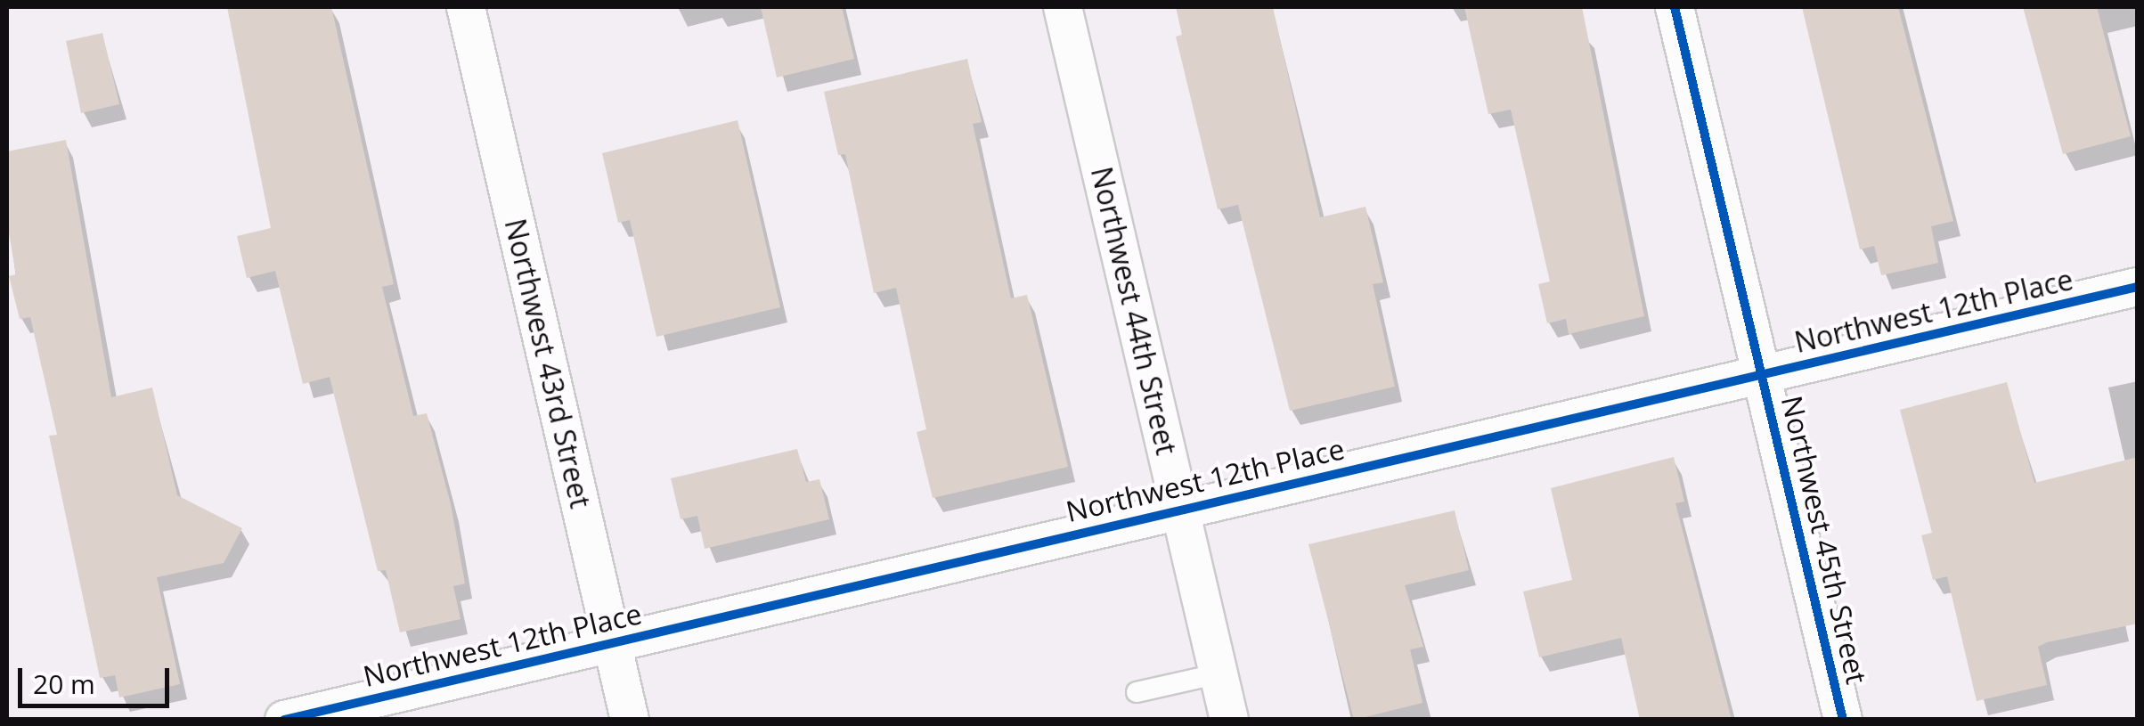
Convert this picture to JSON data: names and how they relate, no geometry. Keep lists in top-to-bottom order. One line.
{"streets":{"street":["Northwest 44th Street","Northwest 12th Place","Northwest 43rd Street","Northwest 45th Street"]},"crossings":[["Northwest 44th Street","Northwest 12th Place"],["Northwest 12th Place","Northwest 43rd Street"],["Northwest 12th Place","Northwest 45th Street"]],"scale_bar":"20 m"}
